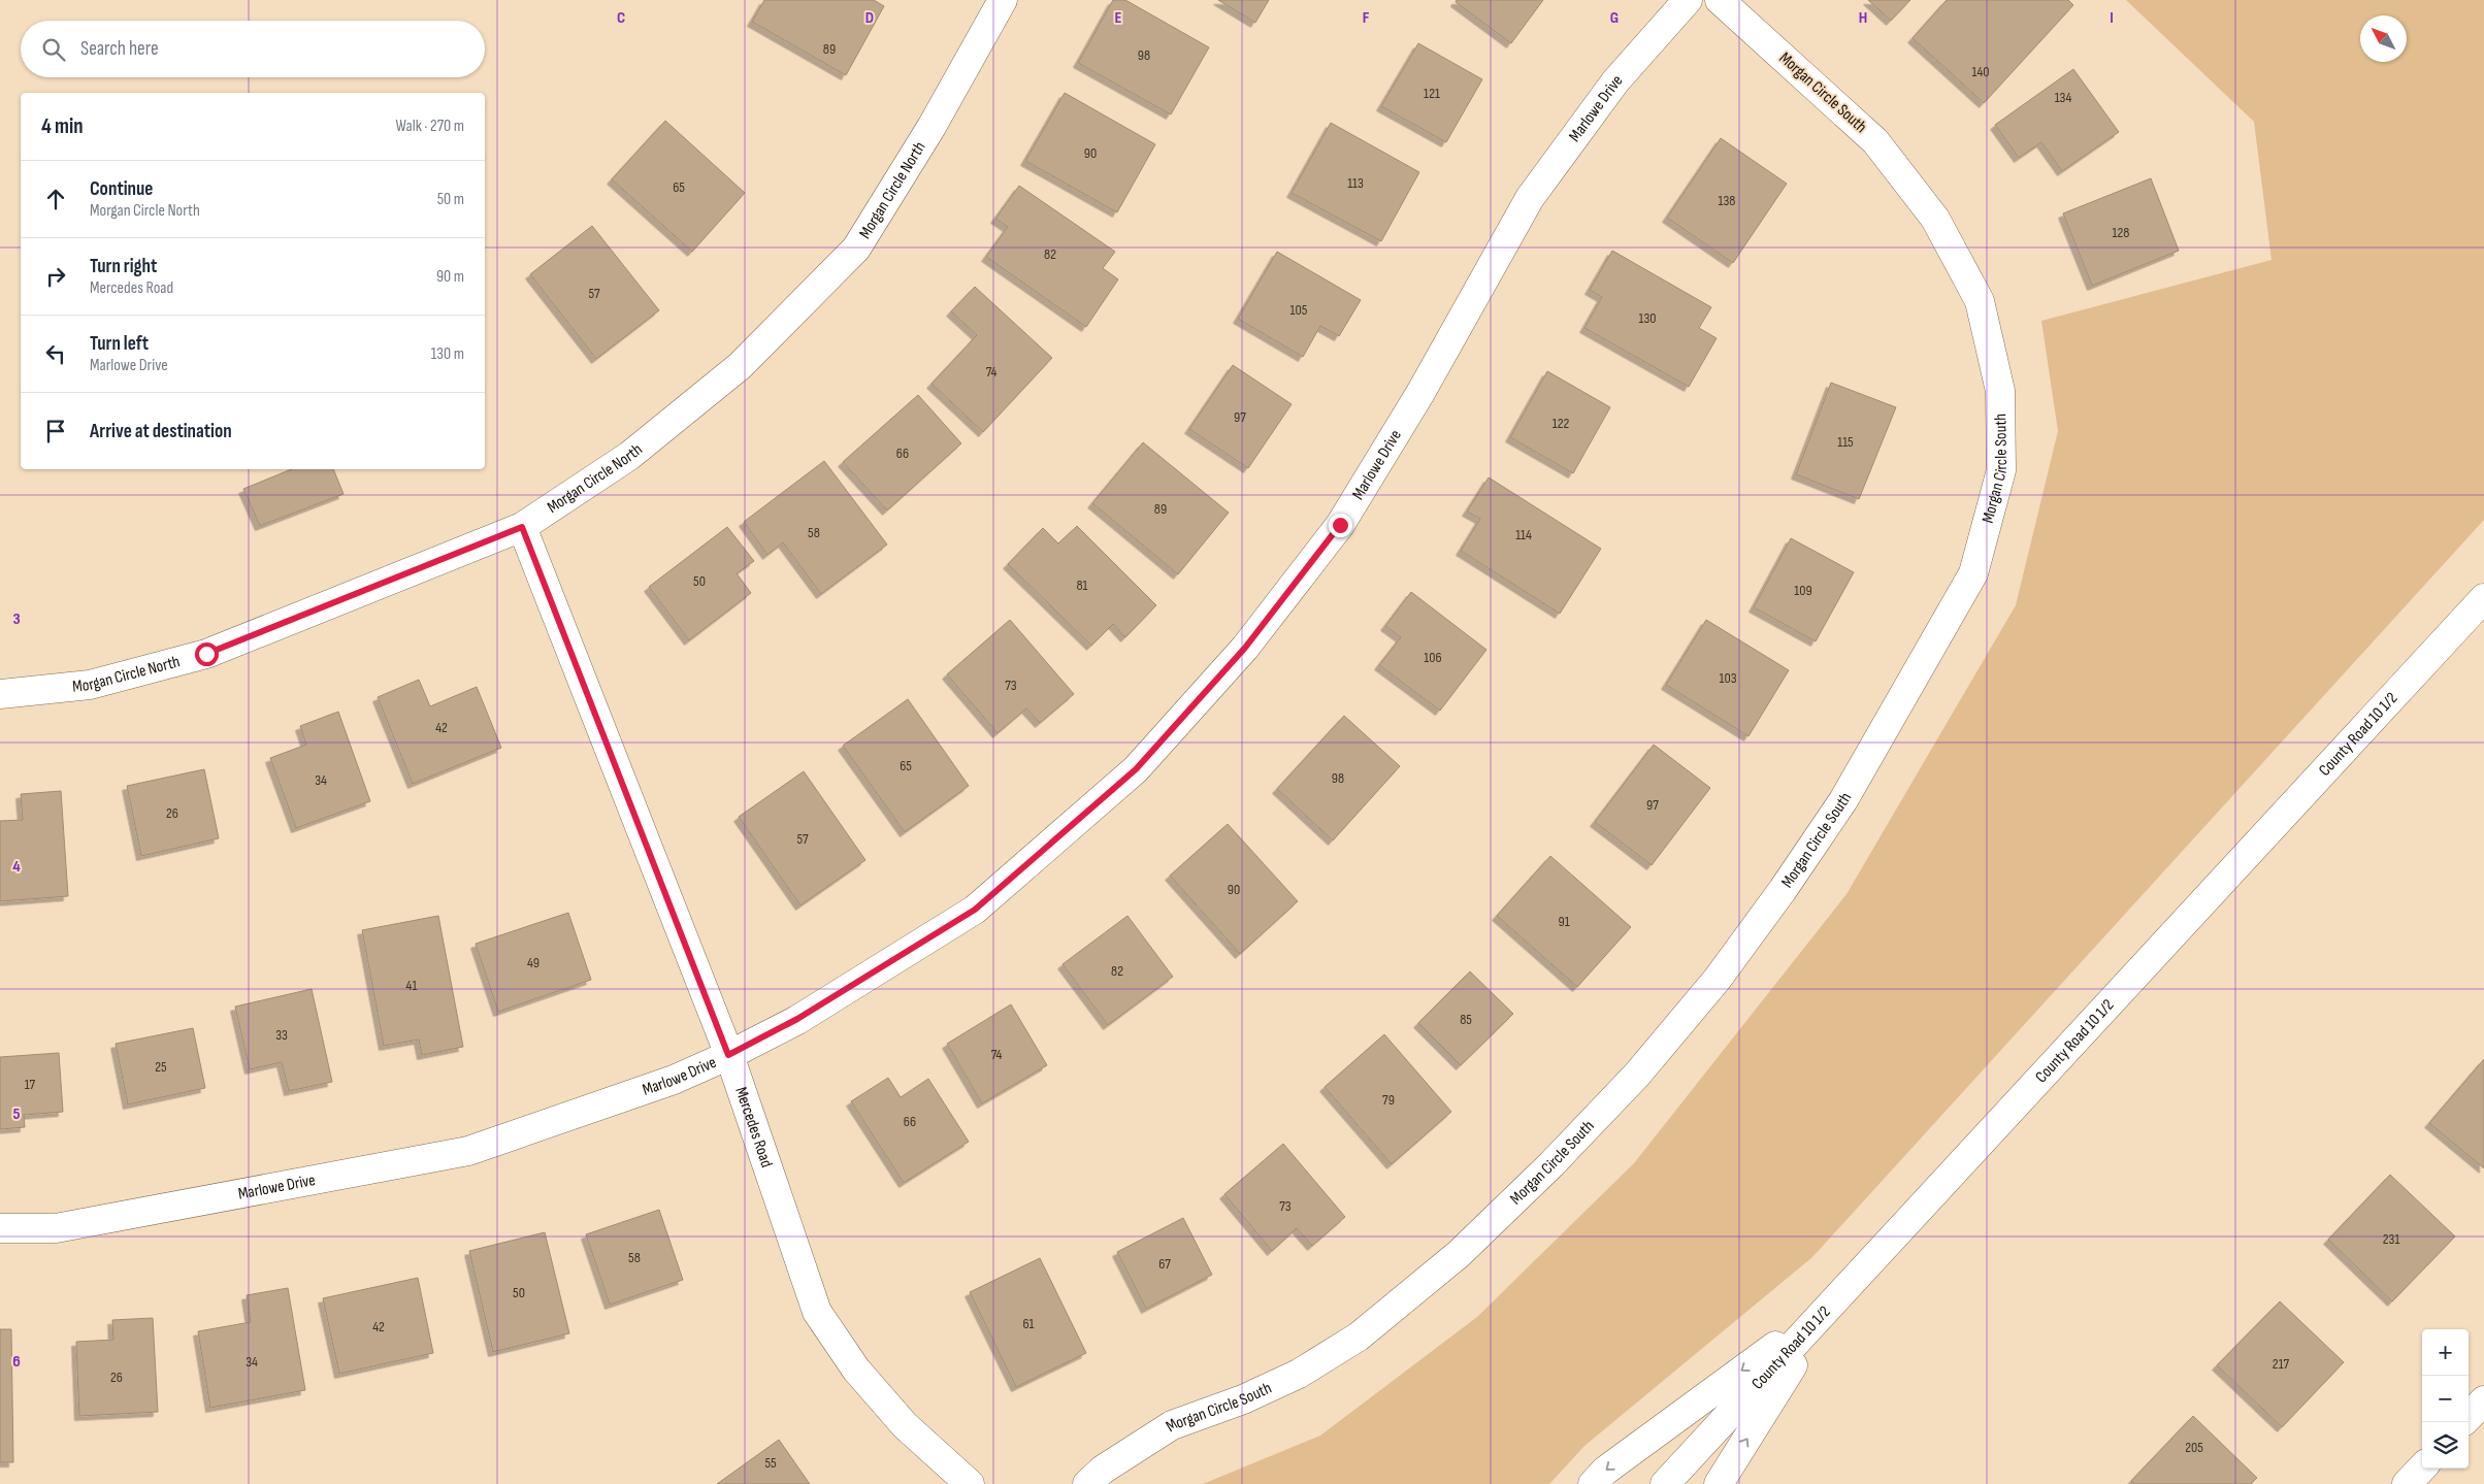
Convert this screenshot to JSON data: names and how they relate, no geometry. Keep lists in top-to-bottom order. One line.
{"streets":{"street":["Morgan Circle South","Marlowe Drive","Morgan Circle North","County Road 10 1/2","Mercedes Road"]},"crossings":[["Marlowe Drive","Mercedes Road"],["Morgan Circle North","Mercedes Road"]],"house_numbers":["89","98","140","121","134","90","113","65","138","128","82","57","105","130","74","97","122","115","66","89","58","114","50","81","109","106","103","73","42","65","98","34","97","26","57","90","91","49","82","41","85","33","74","25","17","79","66","73","231","58","67","50","61","42","34","217","26","205","55"],"north":"top left","page":{"search":"Search here","heading":["4 min","Walk · 270 m"],"list":[["Continue","Morgan Circle North","50 m"],["Turn right","Mercedes Road","90 m"],["Turn left","Marlowe Drive","130 m"],"Arrive at destination"],"map_buttons":["+","−"]},"grid":{"columns":["C","D","E","F","G","H","I"],"rows":["3","4","5","6"]}}
